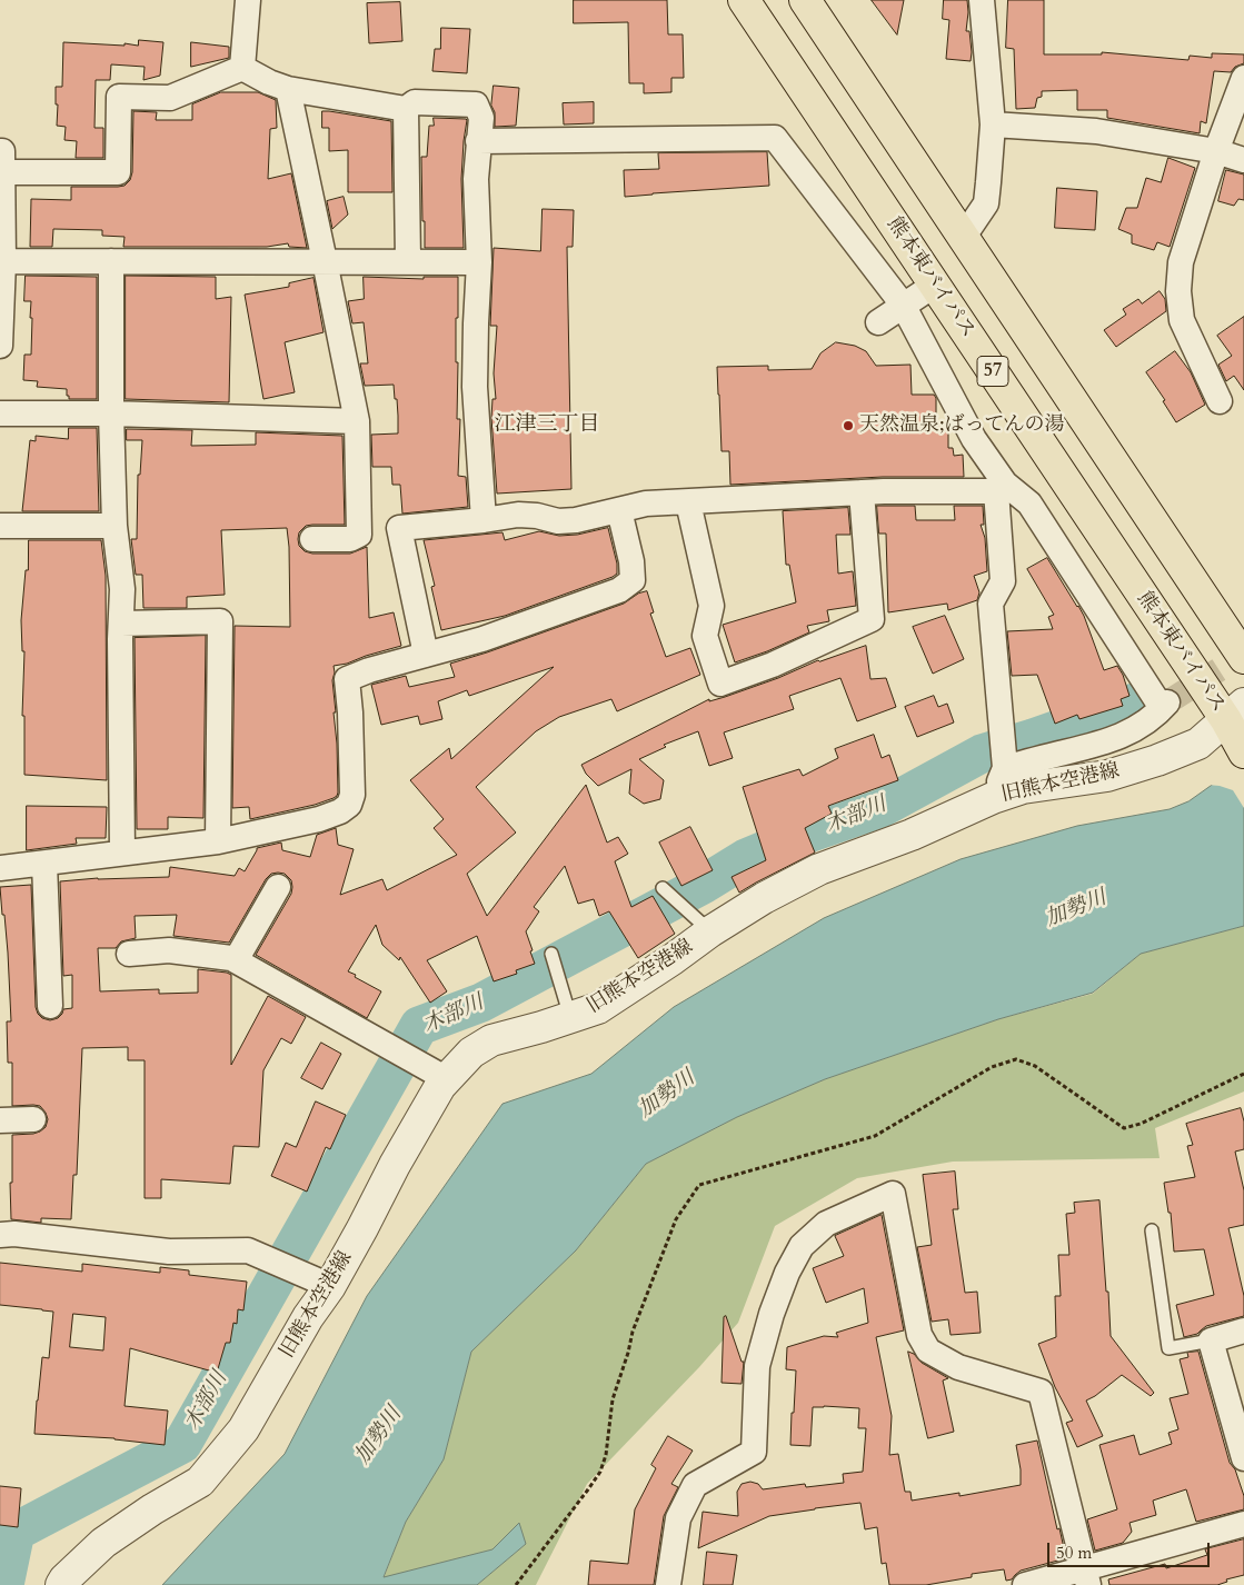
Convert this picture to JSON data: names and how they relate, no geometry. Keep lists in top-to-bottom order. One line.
{"streets":{"highway":["熊本東バイパス","57"],"street":["旧熊本空港線"]},"crossings":[["熊本東バイパス","旧熊本空港線"]],"districts":["江津三丁目"],"water":["木部川","加勢川"],"places":["天然温泉;ばってんの湯"],"scale_bar":"50 m"}
